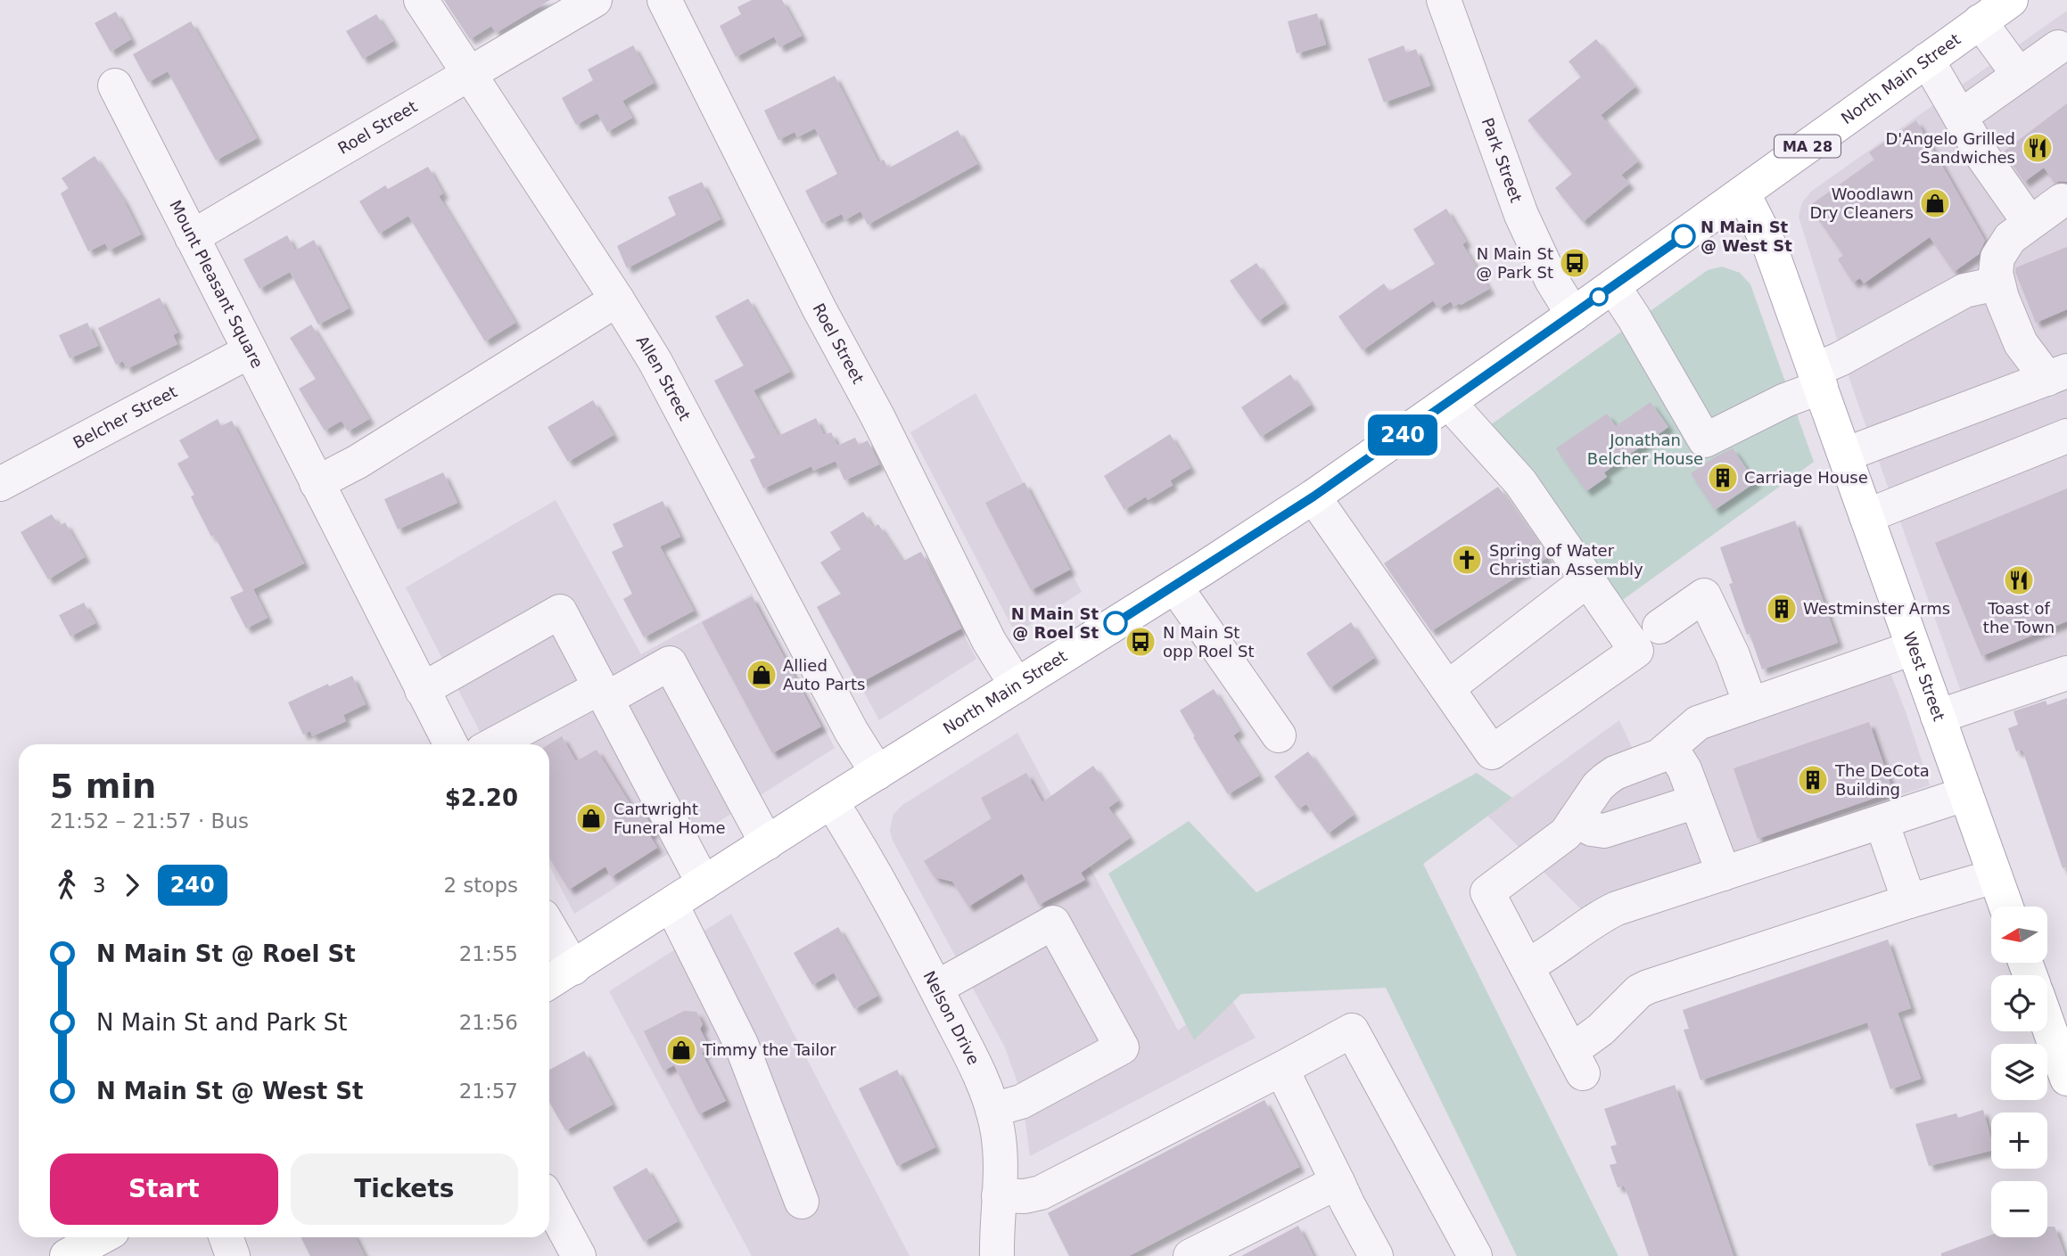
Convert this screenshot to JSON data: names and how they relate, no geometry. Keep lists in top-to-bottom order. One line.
{"streets":{"main road":["North Main Street","MA 28","West Street"],"street":["Roel Street","Park Street","Mount Pleasant Square","Allen Street","Belcher Street","Nelson Drive"]},"crossings":[["North Main Street","Roel Street"],["North Main Street","Park Street"],["North Main Street","Allen Street"],["North Main Street","West Street"],["North Main Street","Nelson Drive"],["Roel Street","Mount Pleasant Square"],["Roel Street","Allen Street"],["Mount Pleasant Square","Belcher Street"]],"parks":["Jonathan Belcher House"],"places":{"restaurant":["D'Angelo Grilled Sandwiches","Toast of the Town"],"shop":["Woodlawn Dry Cleaners","Allied Auto Parts","Cartwright Funeral Home","Timmy the Tailor"],"other":["N Main St @ West St","N Main St @ Roel St"],"bus stop":["N Main St @ Park St","N Main St opp Roel St"],"building":["Carriage House","Westminster Arms","The DeCota Building"],"church":["Spring of Water Christian Assembly"]},"lines":["bus line 240"],"north":"left","page":{"on_map":"240","heading":["5 min","21:52 – 21:57 · Bus","$2.20"],"legs":["3","240","2 stops"],"map_buttons":["+","−"],"list":[{"name":"N Main St @ Roel St","value":"21:55"},{"name":"N Main St and Park St","value":"21:56"},{"name":"N Main St @ West St","value":"21:57"}],"buttons":["Start","Tickets"]}}
